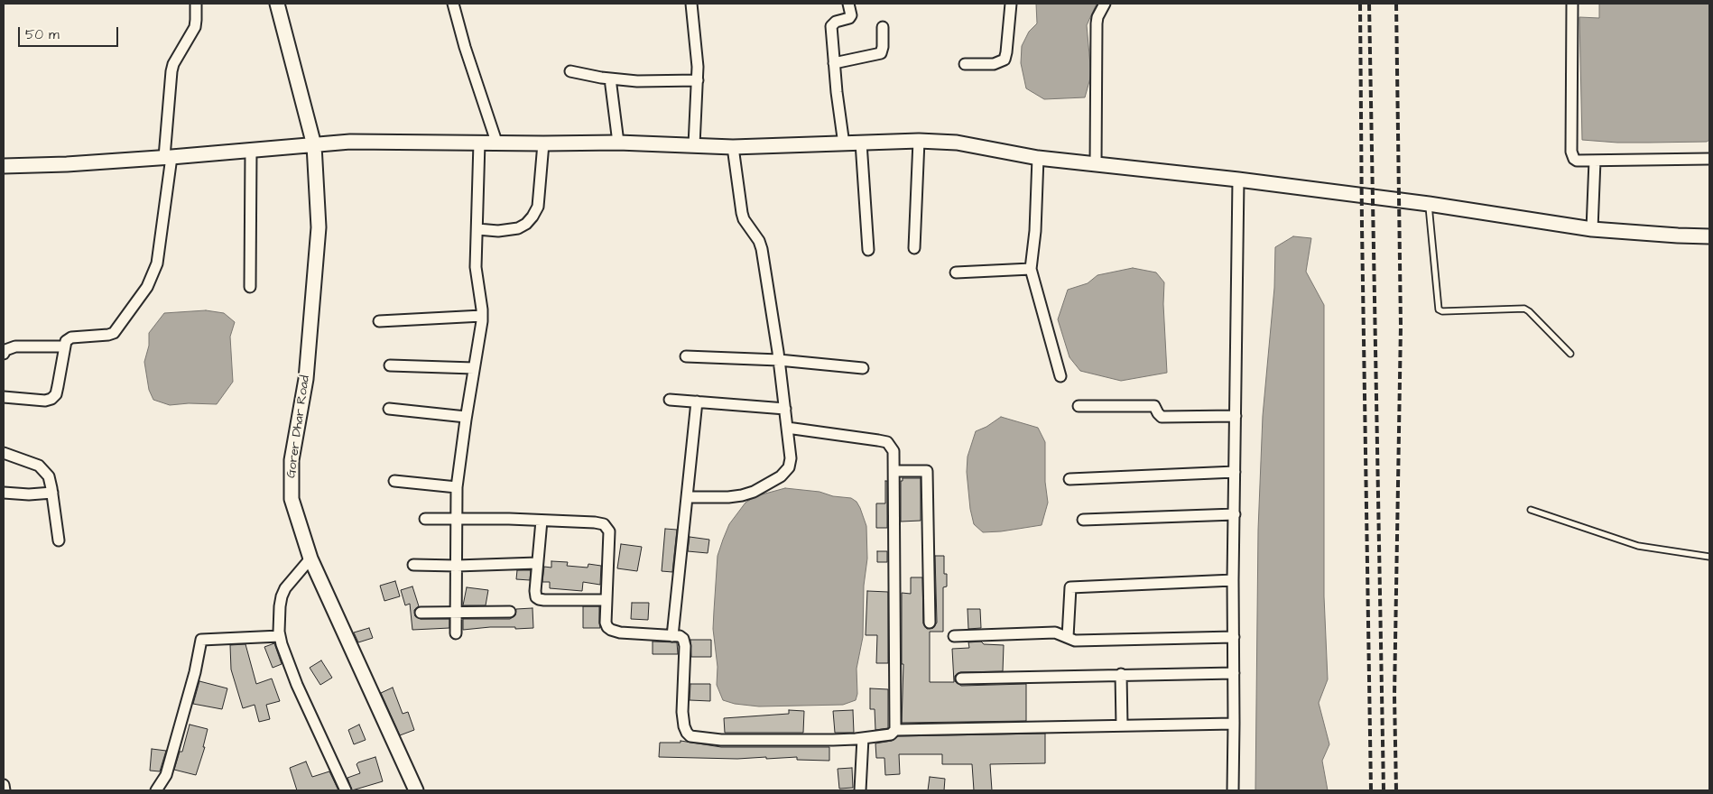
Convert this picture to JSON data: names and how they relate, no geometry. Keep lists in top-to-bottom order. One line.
{"streets":{"street":["Gorer Dhar Road"]},"scale_bar":"50 m"}
